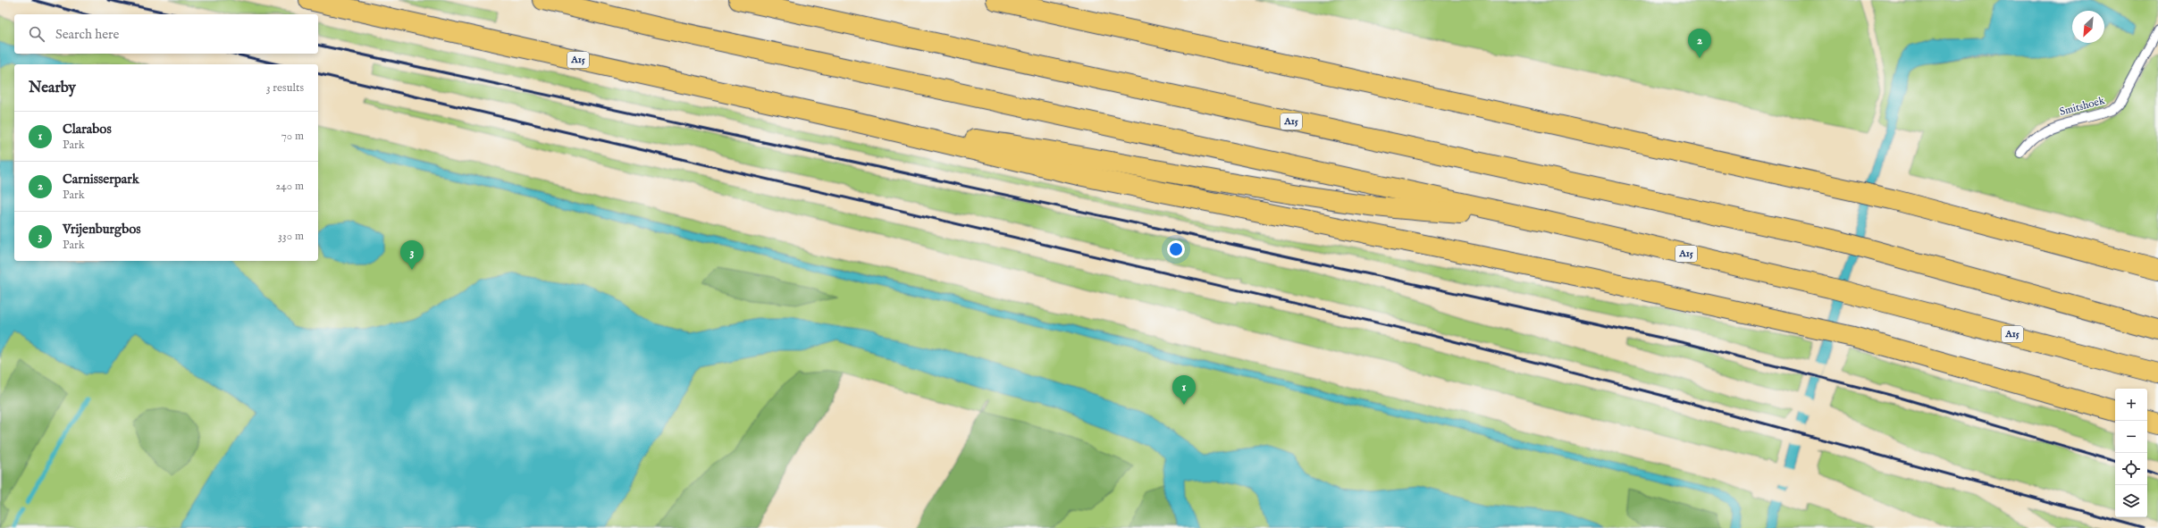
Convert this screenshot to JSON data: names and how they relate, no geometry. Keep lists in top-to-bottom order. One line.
{"streets":{"highway":["A15"],"lane":["Smitshoek"]},"north":"bottom left","page":{"search":"Search here","pins":["2","3","1"],"heading":["Nearby","3 results"],"list":[{"mark":"1","name":"Clarabos","note":"Park","value":"70 m"},{"mark":"2","name":"Carnisserpark","note":"Park","value":"240 m"},{"mark":"3","name":"Vrijenburgbos","note":"Park","value":"330 m"}],"map_buttons":["+","−"]}}
